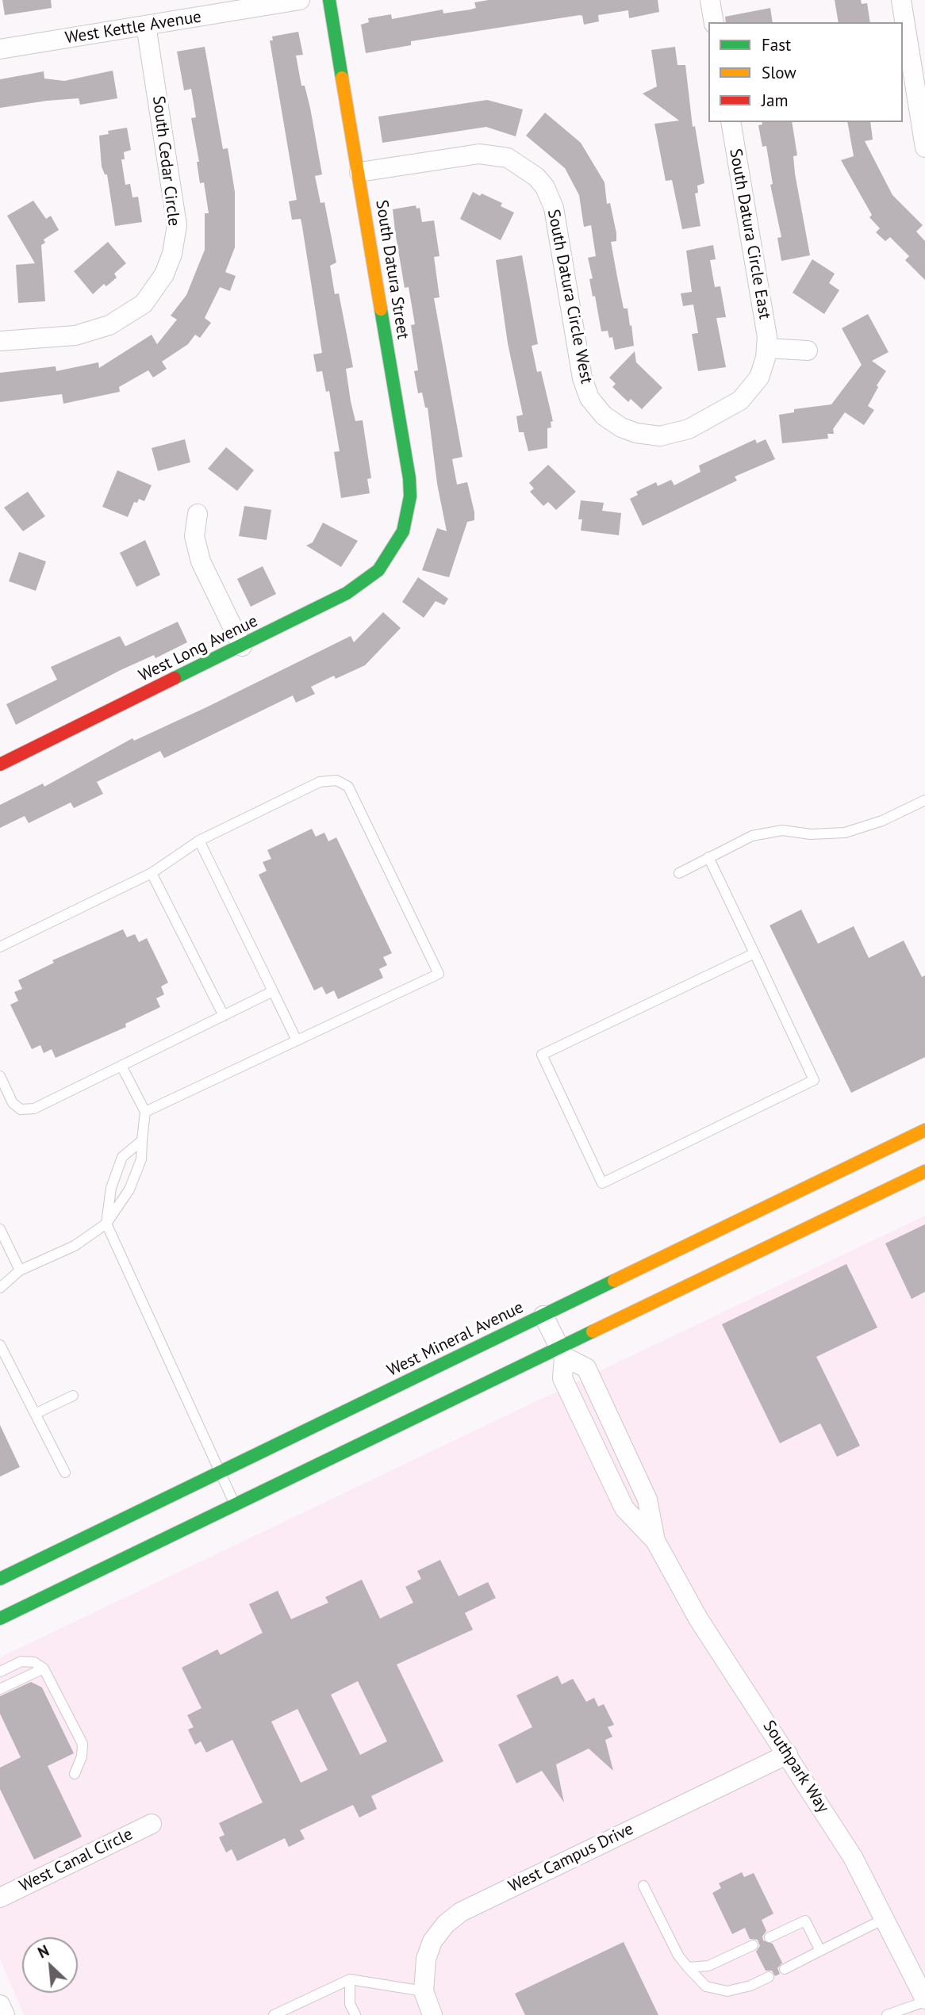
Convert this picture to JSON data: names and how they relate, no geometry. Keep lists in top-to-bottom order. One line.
{"streets":{"main road":["South Datura Street","West Long Avenue","West Mineral Avenue"],"street":["West Kettle Avenue","South Cedar Circle","South Datura Circle East","South Datura Circle West","Southpark Way","West Campus Drive","West Canal Circle"]},"crossings":[["West Kettle Avenue","South Cedar Circle"],["South Datura Circle East","South Datura Circle West"],["South Datura Street","South Datura Circle West"],["South Datura Street","West Long Avenue"],["West Mineral Avenue","Southpark Way"],["Southpark Way","West Campus Drive"]],"legend":["Fast","Slow","Jam"],"north":"top left"}
